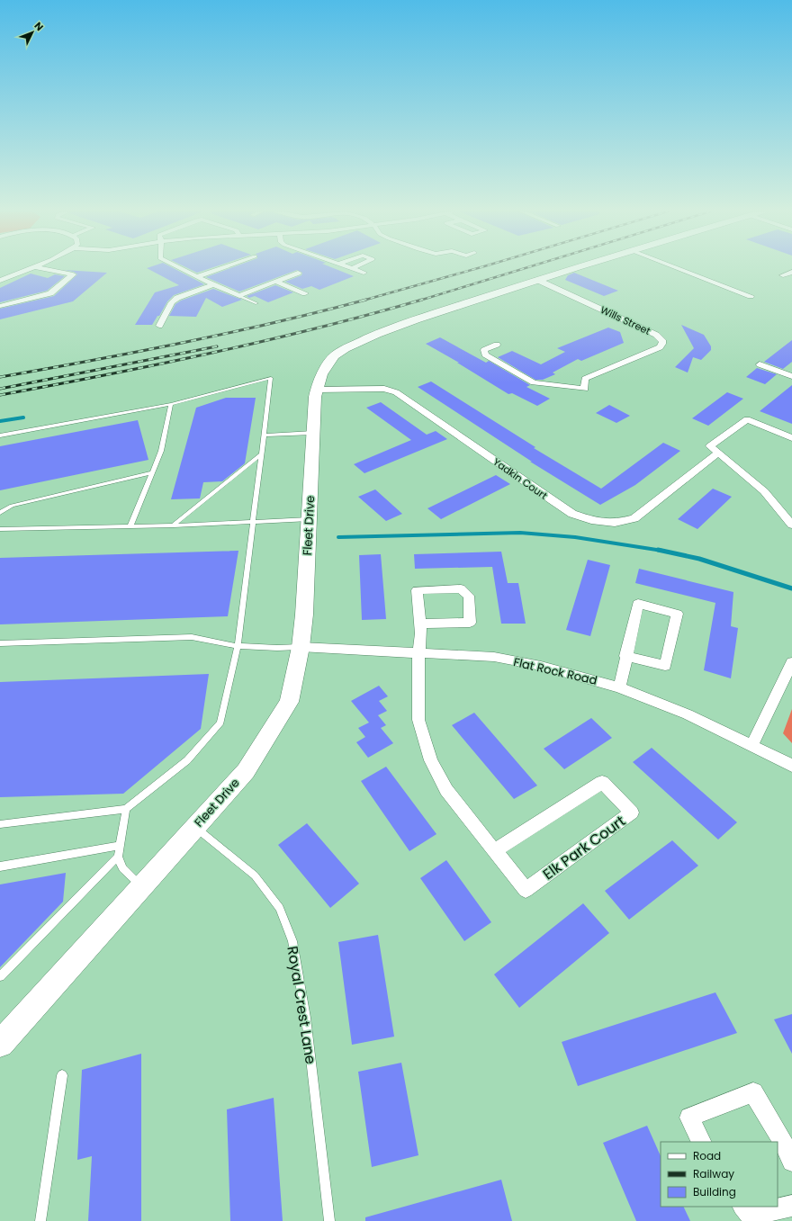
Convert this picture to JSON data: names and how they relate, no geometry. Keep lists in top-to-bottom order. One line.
{"streets":{"street":["Wills Street","Yadkin Court","Fleet Drive","Flat Rock Road","Elk Park Court"],"lane":["Royal Crest Lane"]},"crossings":[["Wills Street","Fleet Drive"],["Yadkin Court","Fleet Drive"],["Fleet Drive","Flat Rock Road"],["Fleet Drive","Royal Crest Lane"],["Flat Rock Road","Elk Park Court"]],"legend":["Road","Railway","Building"],"north":"top right"}
